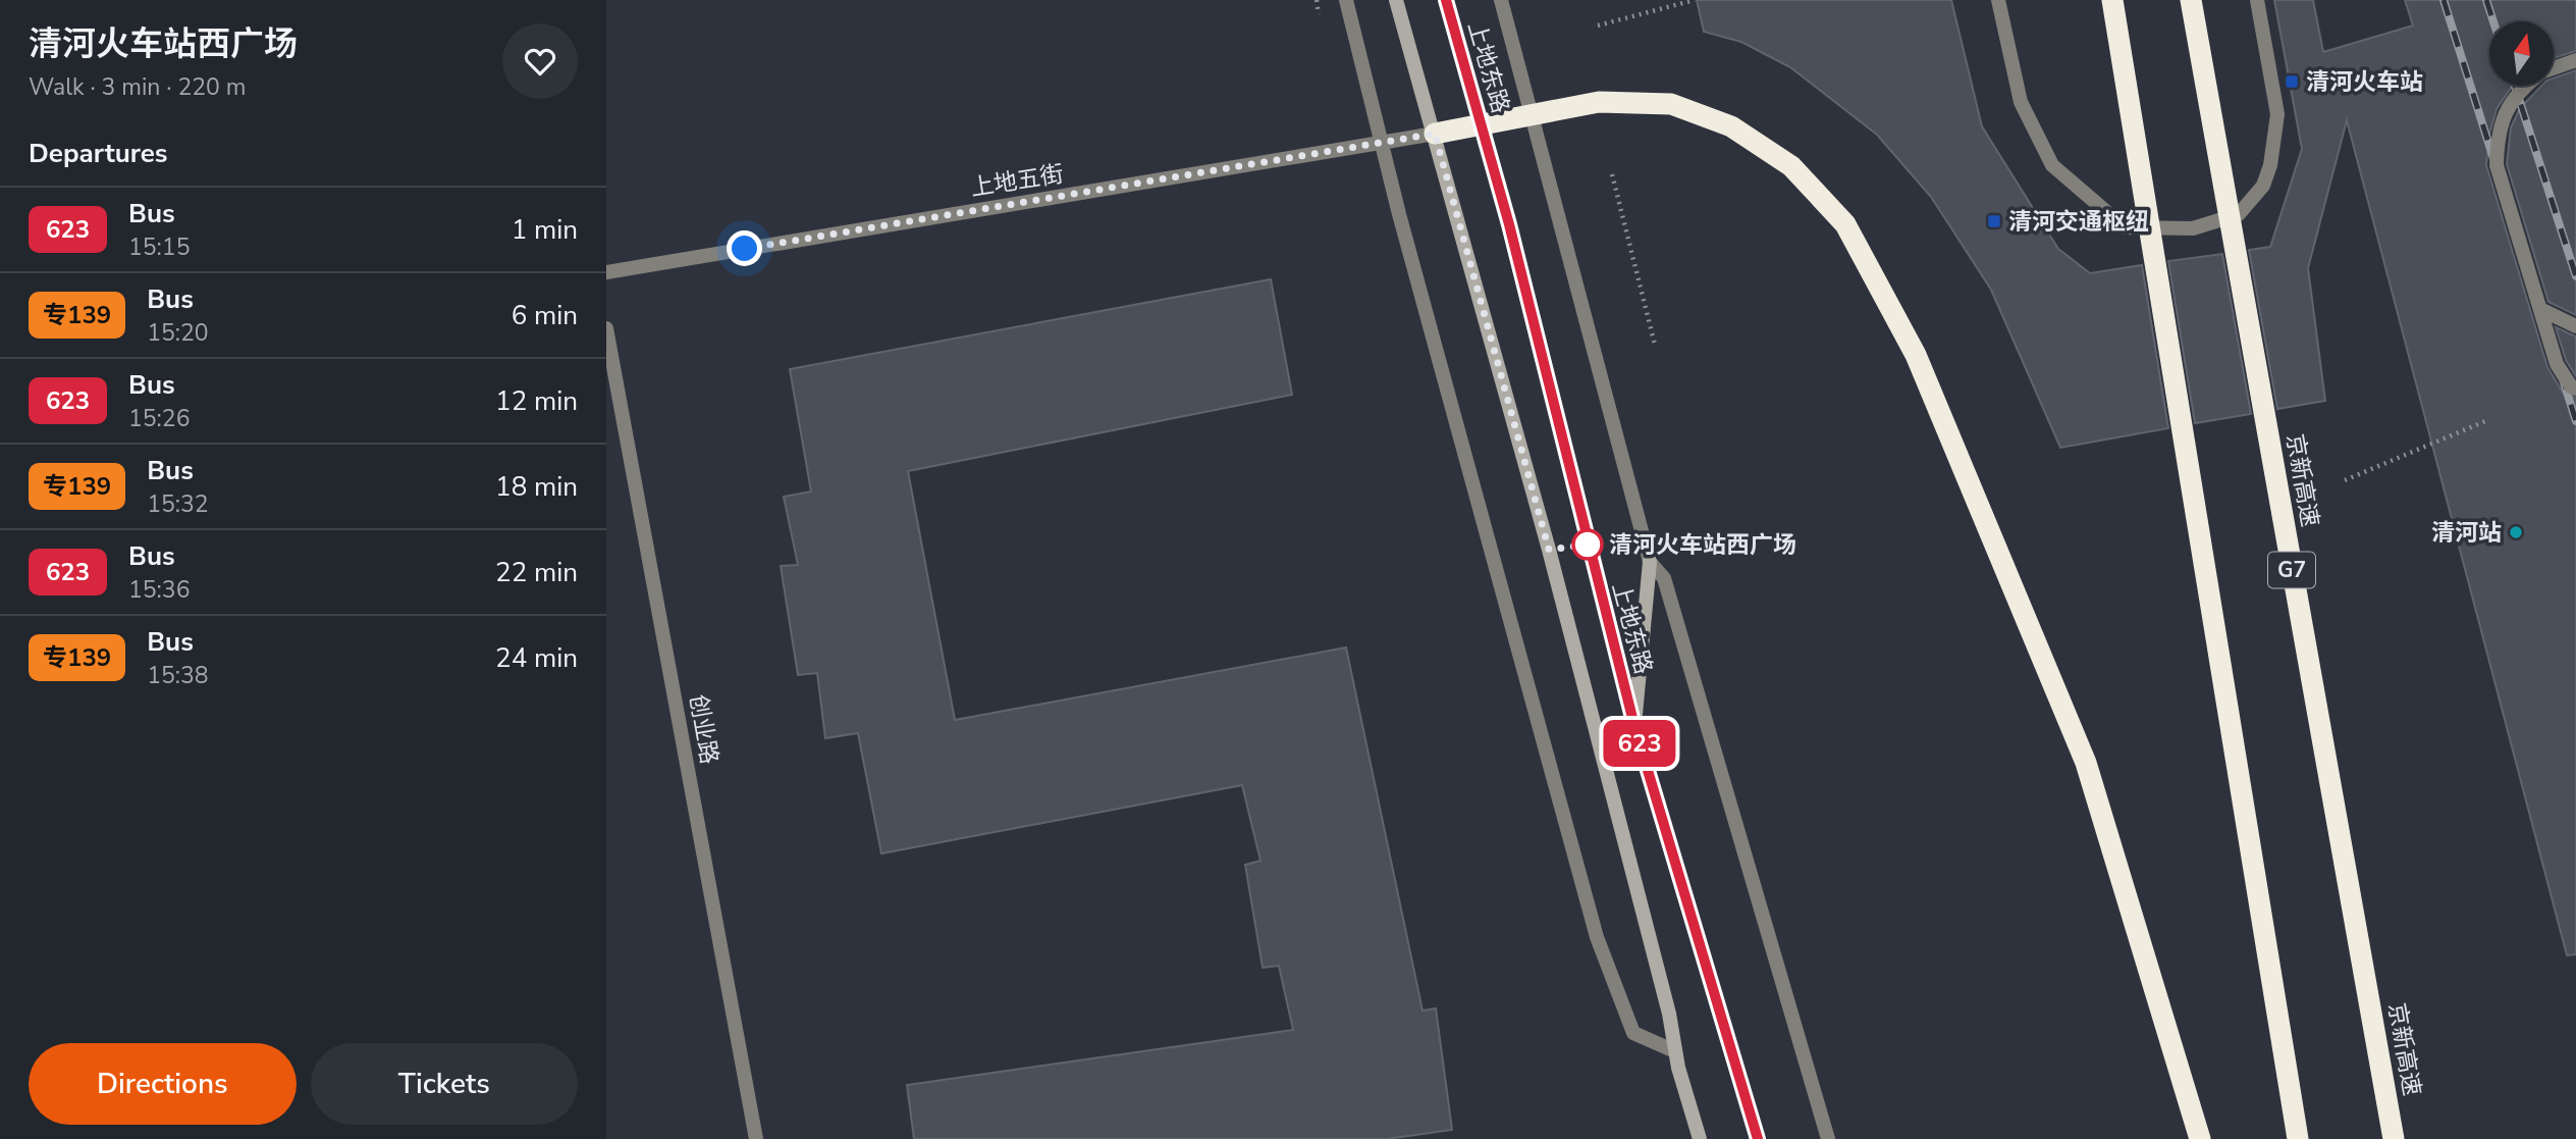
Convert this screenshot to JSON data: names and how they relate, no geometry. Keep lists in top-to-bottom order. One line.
{"streets":{"highway":["京新高速","G7"],"main road":["上地东路"],"street":["上地五街","创业路"]},"places":{"transit":["清河火车站","清河交通枢纽"],"other":["清河站","清河火车站西广场"]},"lines":["bus line 623"],"north":"top","page":{"heading":[["清河火车站西广场","Walk · 3 min · 220 m"],"Departures"],"on_map":"623","list":[{"mark":"623","name":"Bus","note":"15:15","value":"1 min"},{"mark":"专139","name":"Bus","note":"15:20","value":"6 min"},{"mark":"623","name":"Bus","note":"15:26","value":"12 min"},{"mark":"专139","name":"Bus","note":"15:32","value":"18 min"},{"mark":"623","name":"Bus","note":"15:36","value":"22 min"},{"mark":"专139","name":"Bus","note":"15:38","value":"24 min"}],"buttons":["Directions","Tickets"]}}
